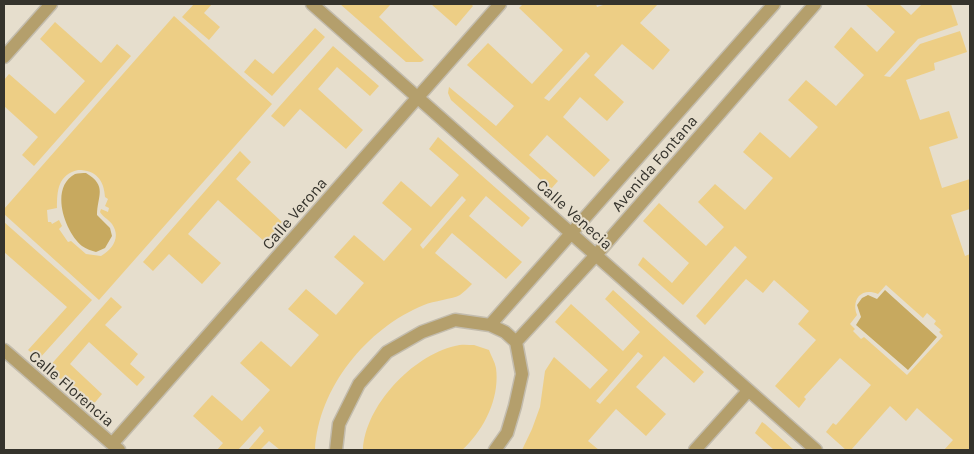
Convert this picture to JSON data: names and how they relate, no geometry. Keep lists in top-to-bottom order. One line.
{"streets":{"street":["Avenida Fontana","Calle Verona","Calle Venecia","Calle Florencia"]},"crossings":[["Avenida Fontana","Calle Venecia"],["Calle Verona","Calle Venecia"],["Calle Verona","Calle Florencia"]]}
